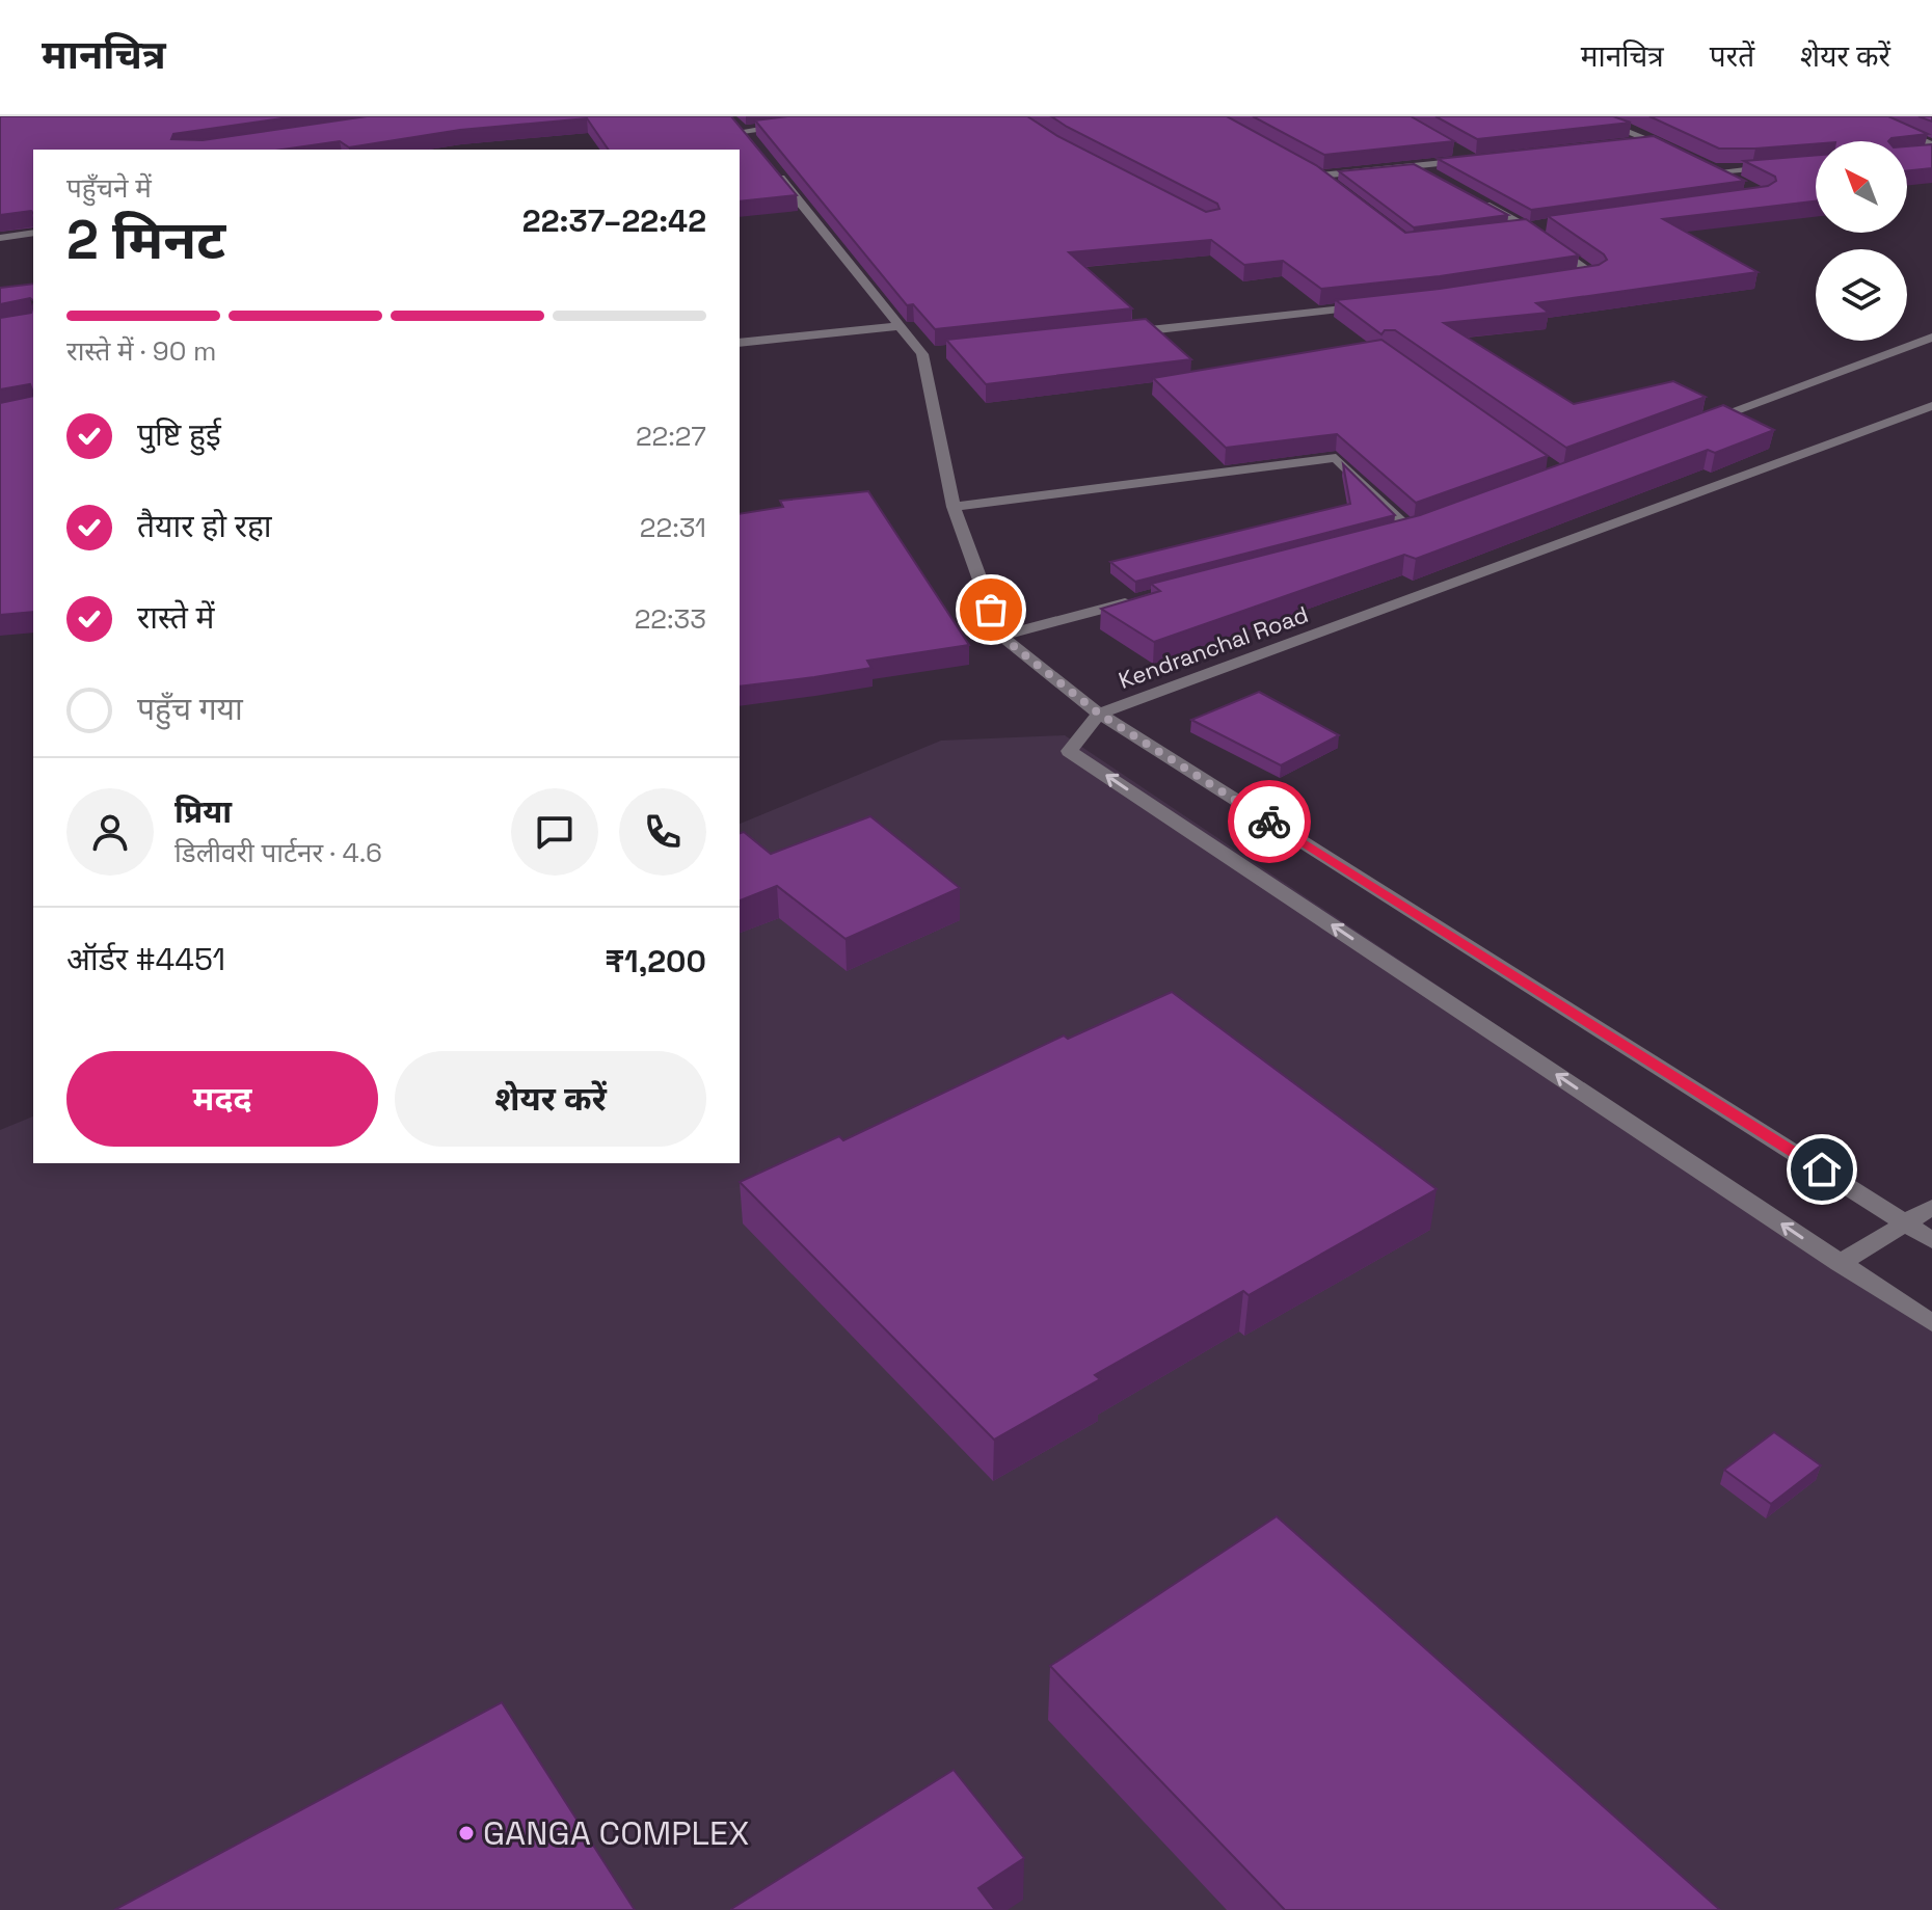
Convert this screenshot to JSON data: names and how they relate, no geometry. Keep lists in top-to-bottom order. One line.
{"streets":{"street":["Kendranchal Road"]},"places":["GANGA COMPLEX"],"north":"top left","page":{"header":"मानचित्र","nav":["मानचित्र","परतें","शेयर करें"],"heading":["2 मिनट","पहुँचने में","22:37–22:42"],"panel":["प्रिया","डिलीवरी पार्टनर · 4.6","ऑर्डर #4451","₹1,200"],"bar":"रास्ते में · 90 m","list":[["पुष्टि हुई","22:27"],["तैयार हो रहा","22:31"],["रास्ते में","22:33"],"पहुँच गया"],"buttons":["मदद","शेयर करें"]}}
